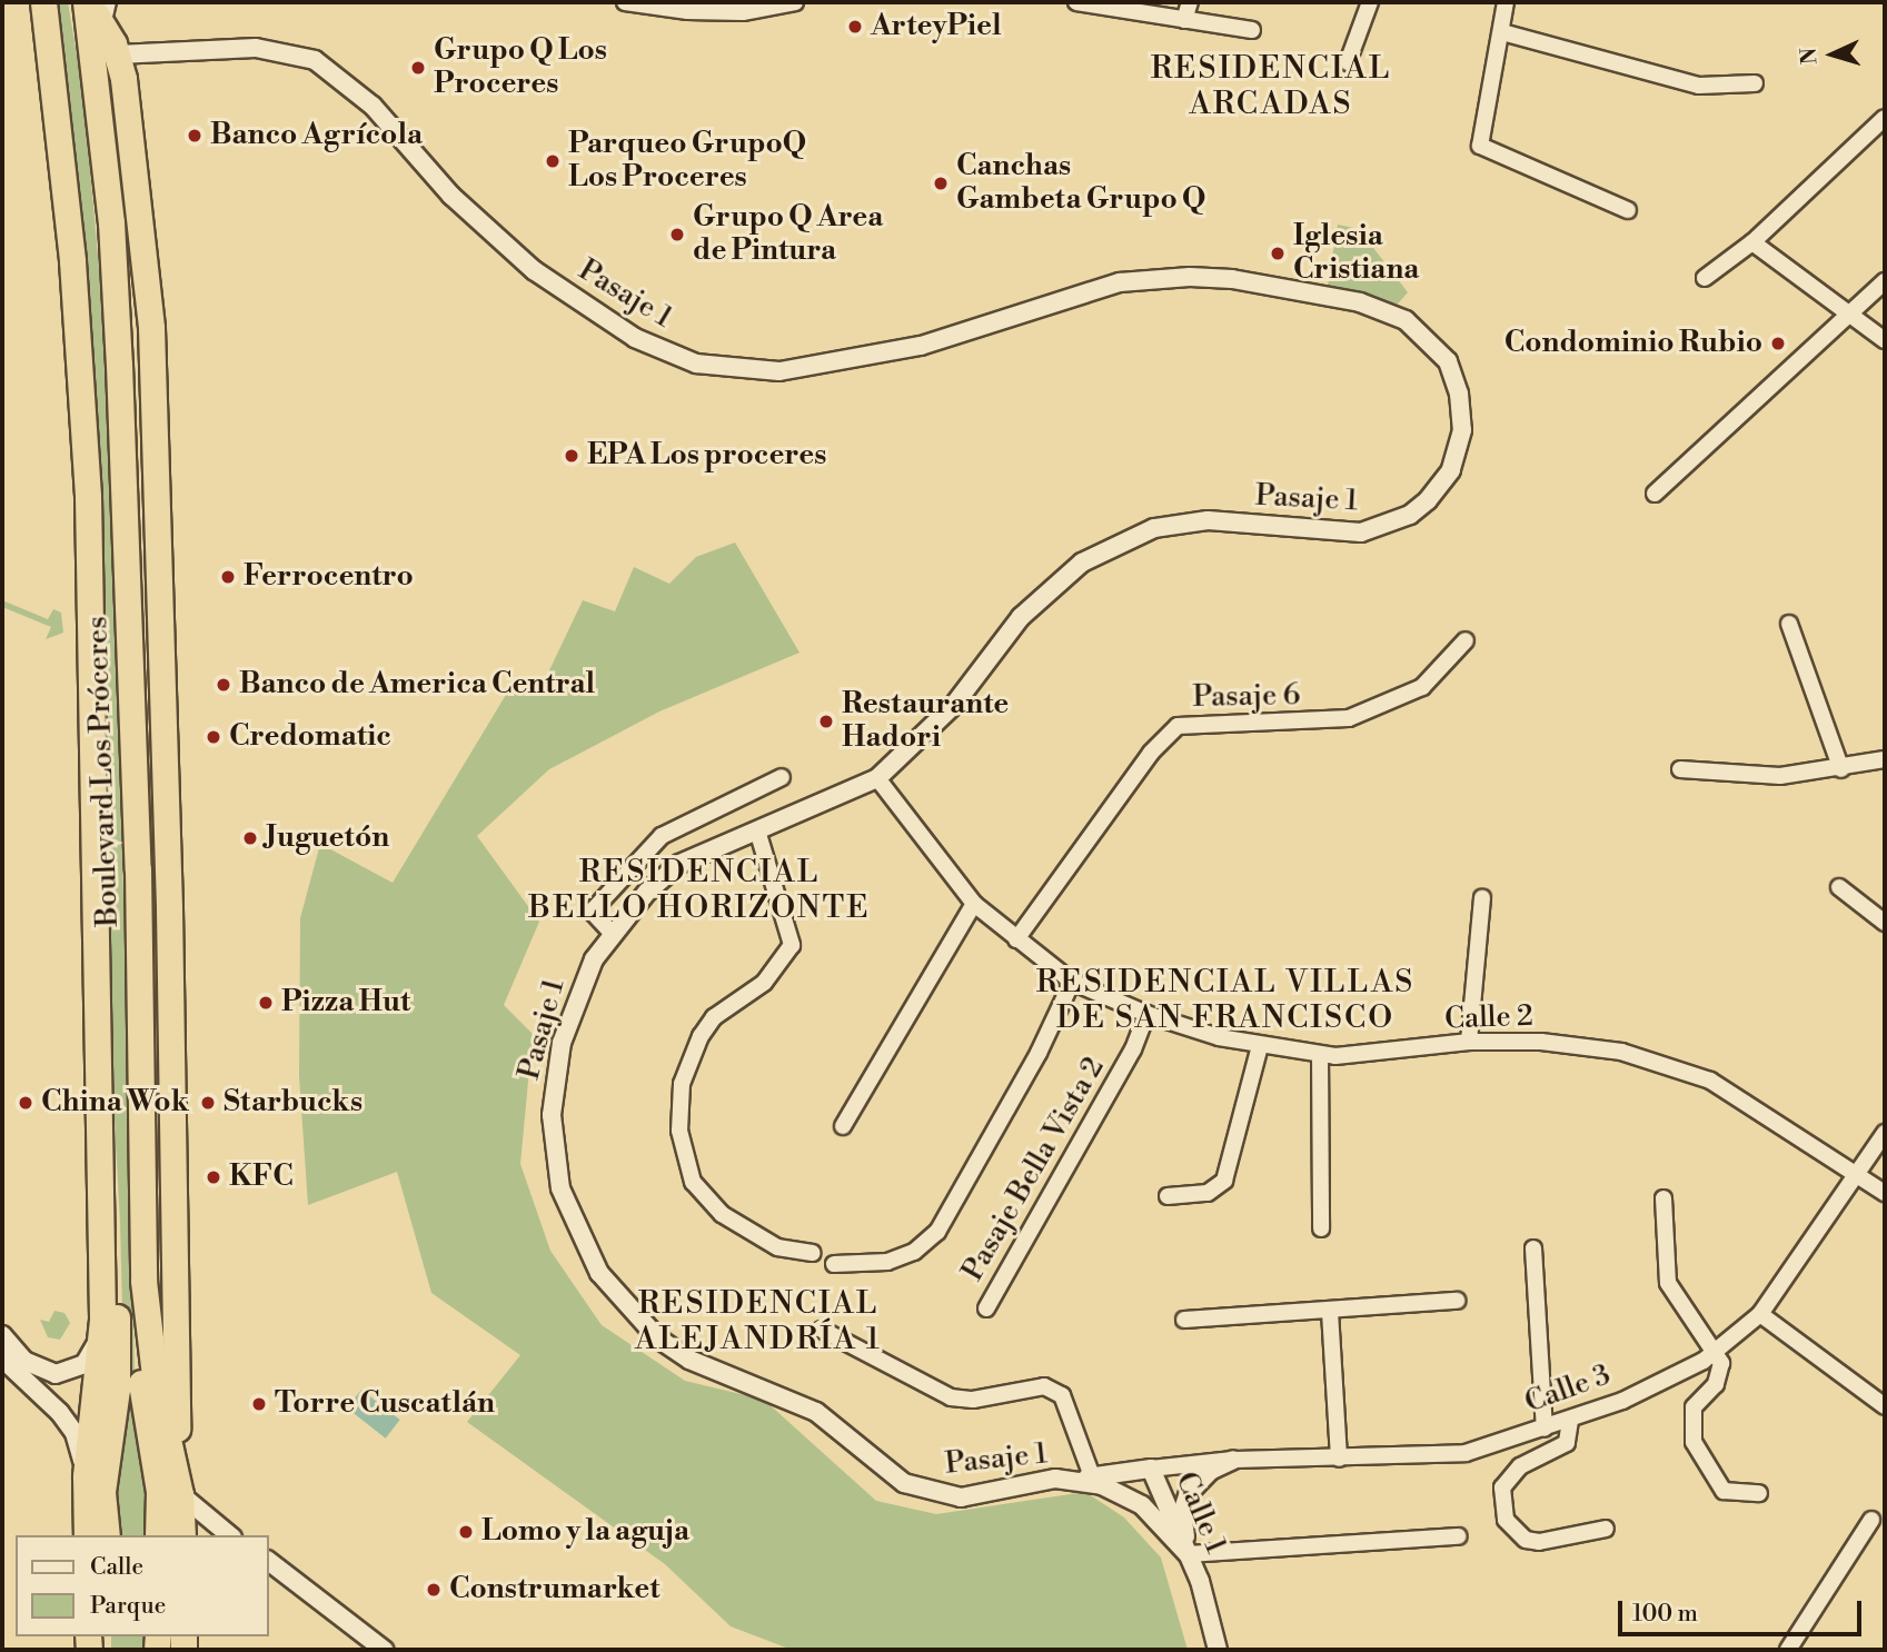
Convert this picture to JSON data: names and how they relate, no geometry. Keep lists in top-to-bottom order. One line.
{"streets":{"highway":["Boulevard Los Próceres"],"street":["Pasaje 1","Pasaje 6","Calle 2","Pasaje Bella Vista 2","Calle 3","Calle 1"]},"crossings":[["Pasaje 1","Calle 2"],["Pasaje 1","Calle 1"],["Pasaje 6","Calle 2"],["Calle 2","Pasaje Bella Vista 2"],["Calle 2","Calle 3"],["Calle 3","Calle 1"]],"districts":["RESIDENCIAL ARCADAS","RESIDENCIAL BELLO HORIZONTE","RESIDENCIAL VILLAS DE SAN FRANCISCO","RESIDENCIAL ALEJANDRÍA 1"],"places":["ArteyPiel","Grupo Q Los Proceres","Banco Agrícola","Parqueo GrupoQ Los Proceres","Canchas Gambeta Grupo Q","Grupo Q Area de Pintura","Iglesia Cristiana","Condominio Rubio","EPA Los proceres","Ferrocentro","Banco de America Central","Restaurante Hadori","Credomatic","Juguetón","Pizza Hut","China Wok","Starbucks","KFC","Torre Cuscatlán","Lomo y la aguja","Construmarket"],"legend":["Calle","Parque"],"scale_bar":"100 m","north":"left"}
